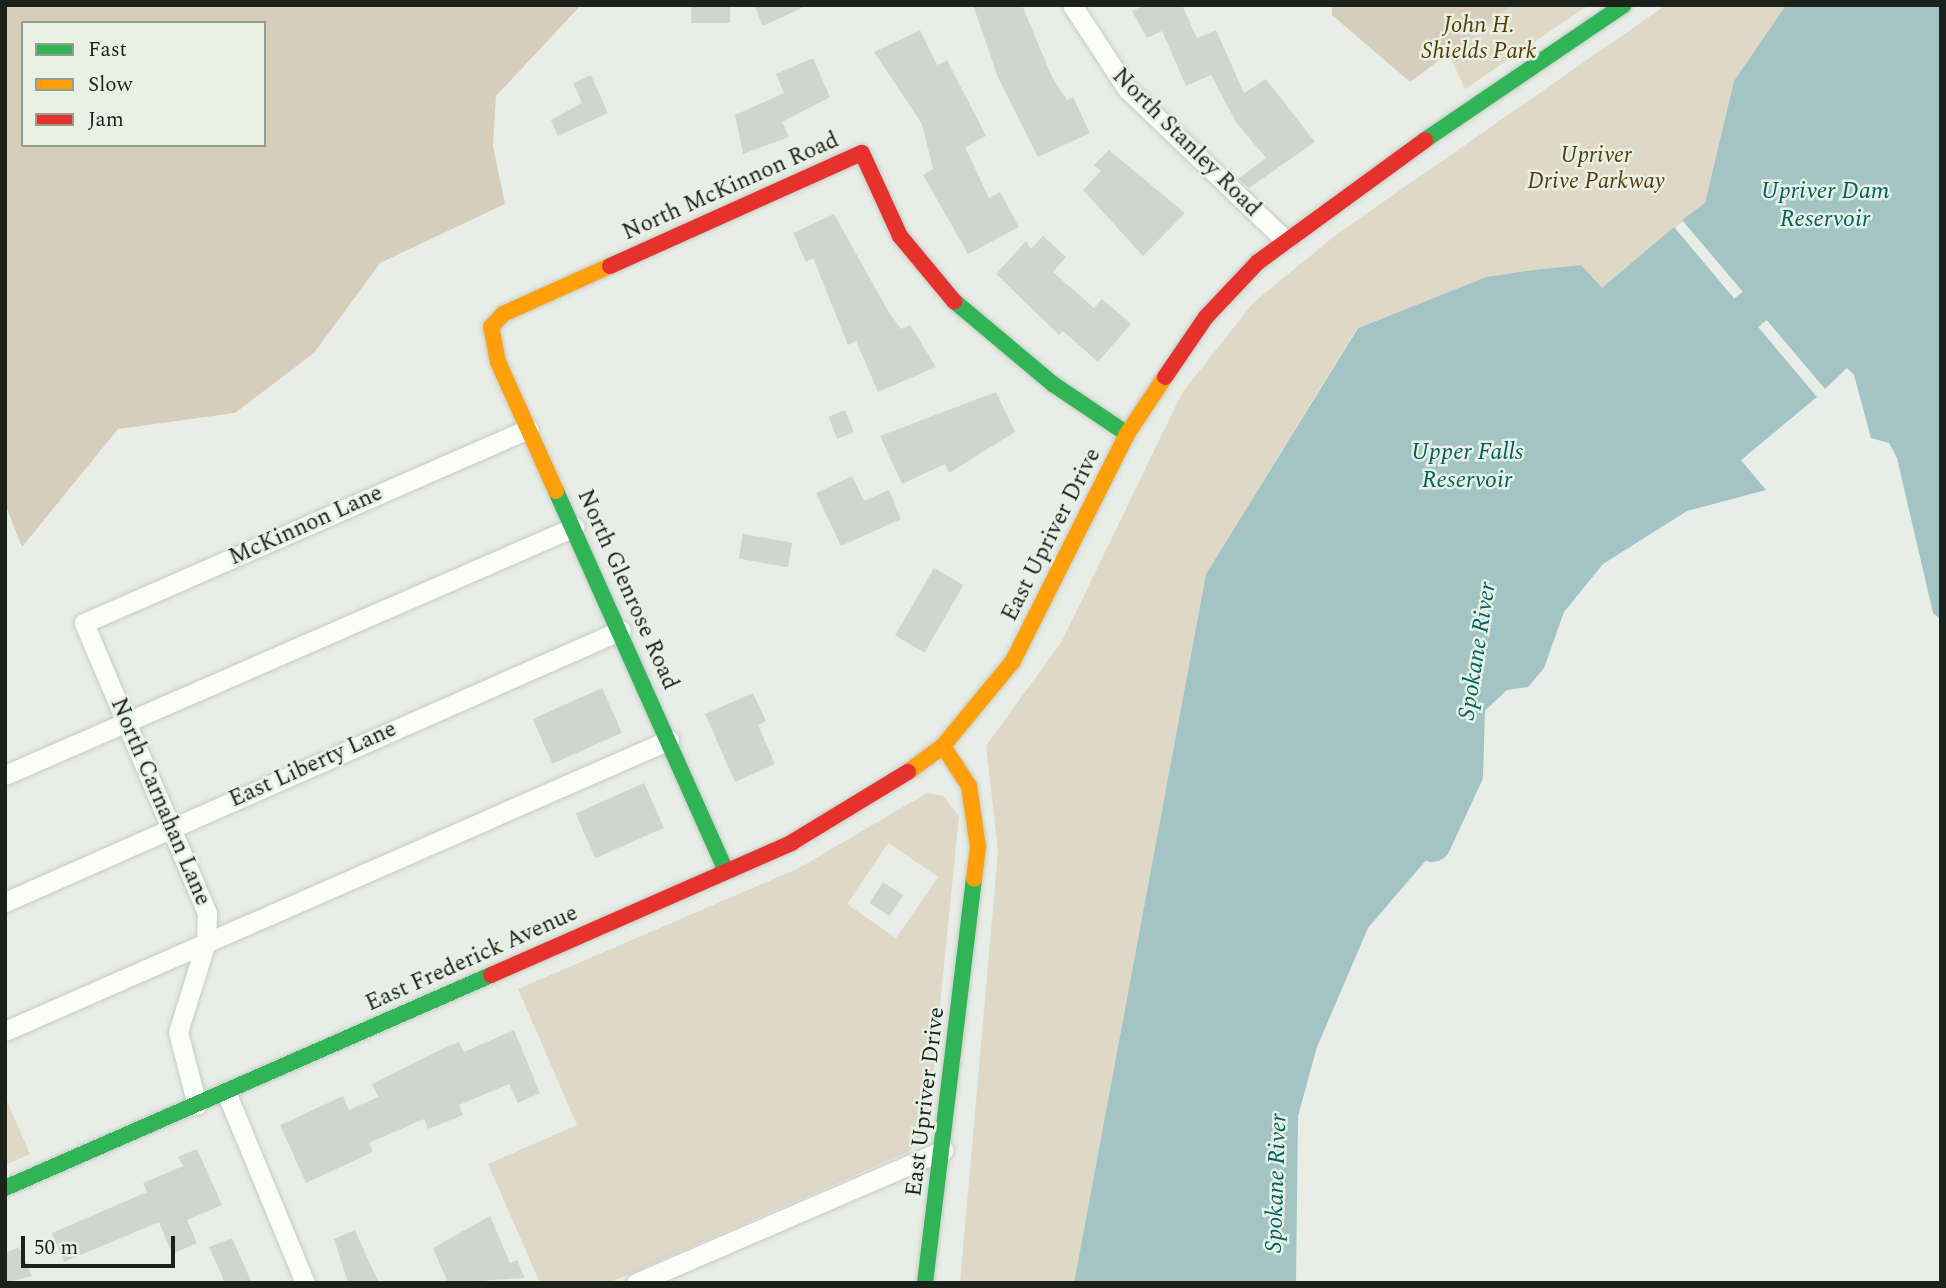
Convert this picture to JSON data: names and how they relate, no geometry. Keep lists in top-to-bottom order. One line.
{"streets":{"main road":["North McKinnon Road","East Upriver Drive","North Glenrose Road","East Frederick Avenue"],"street":["North Stanley Road","McKinnon Lane","East Liberty Lane","North Carnahan Lane"]},"crossings":[["North Stanley Road","East Upriver Drive"],["North McKinnon Road","East Upriver Drive"],["North McKinnon Road","North Glenrose Road"],["McKinnon Lane","North Glenrose Road"],["McKinnon Lane","North Carnahan Lane"],["East Upriver Drive","East Frederick Avenue"],["North Glenrose Road","East Liberty Lane"],["North Glenrose Road","East Frederick Avenue"],["East Liberty Lane","North Carnahan Lane"],["North Carnahan Lane","East Frederick Avenue"]],"water":["Upriver Dam Reservoir","Upper Falls Reservoir","Spokane River"],"parks":["John H. Shields Park","Upriver Drive Parkway"],"legend":["Fast","Slow","Jam"],"scale_bar":"50 m"}
